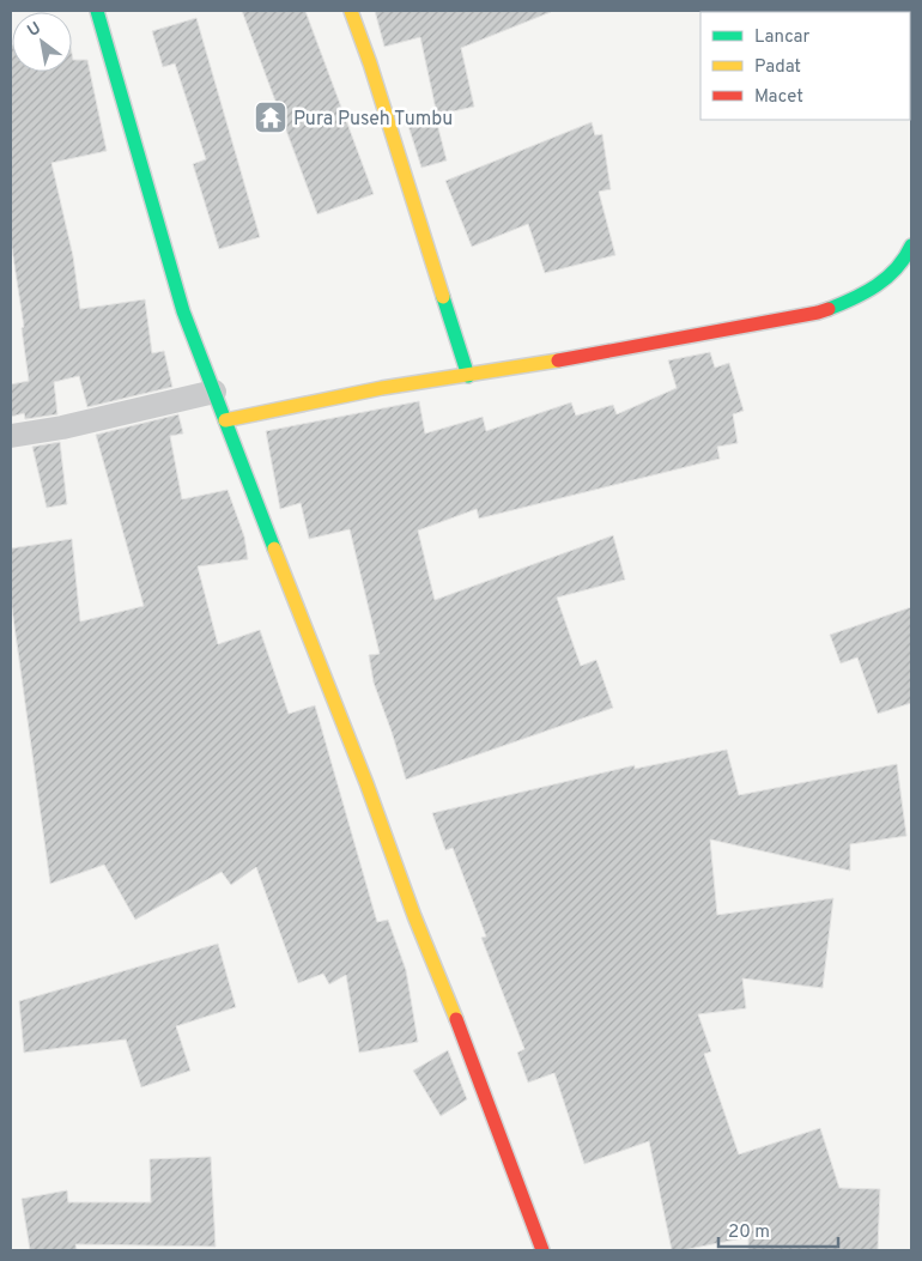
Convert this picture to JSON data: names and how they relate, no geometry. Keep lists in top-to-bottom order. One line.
{"places":{"temple":["Pura Puseh Tumbu"]},"legend":["Lancar","Padat","Macet"],"scale_bar":"20 m","north":"top left"}
